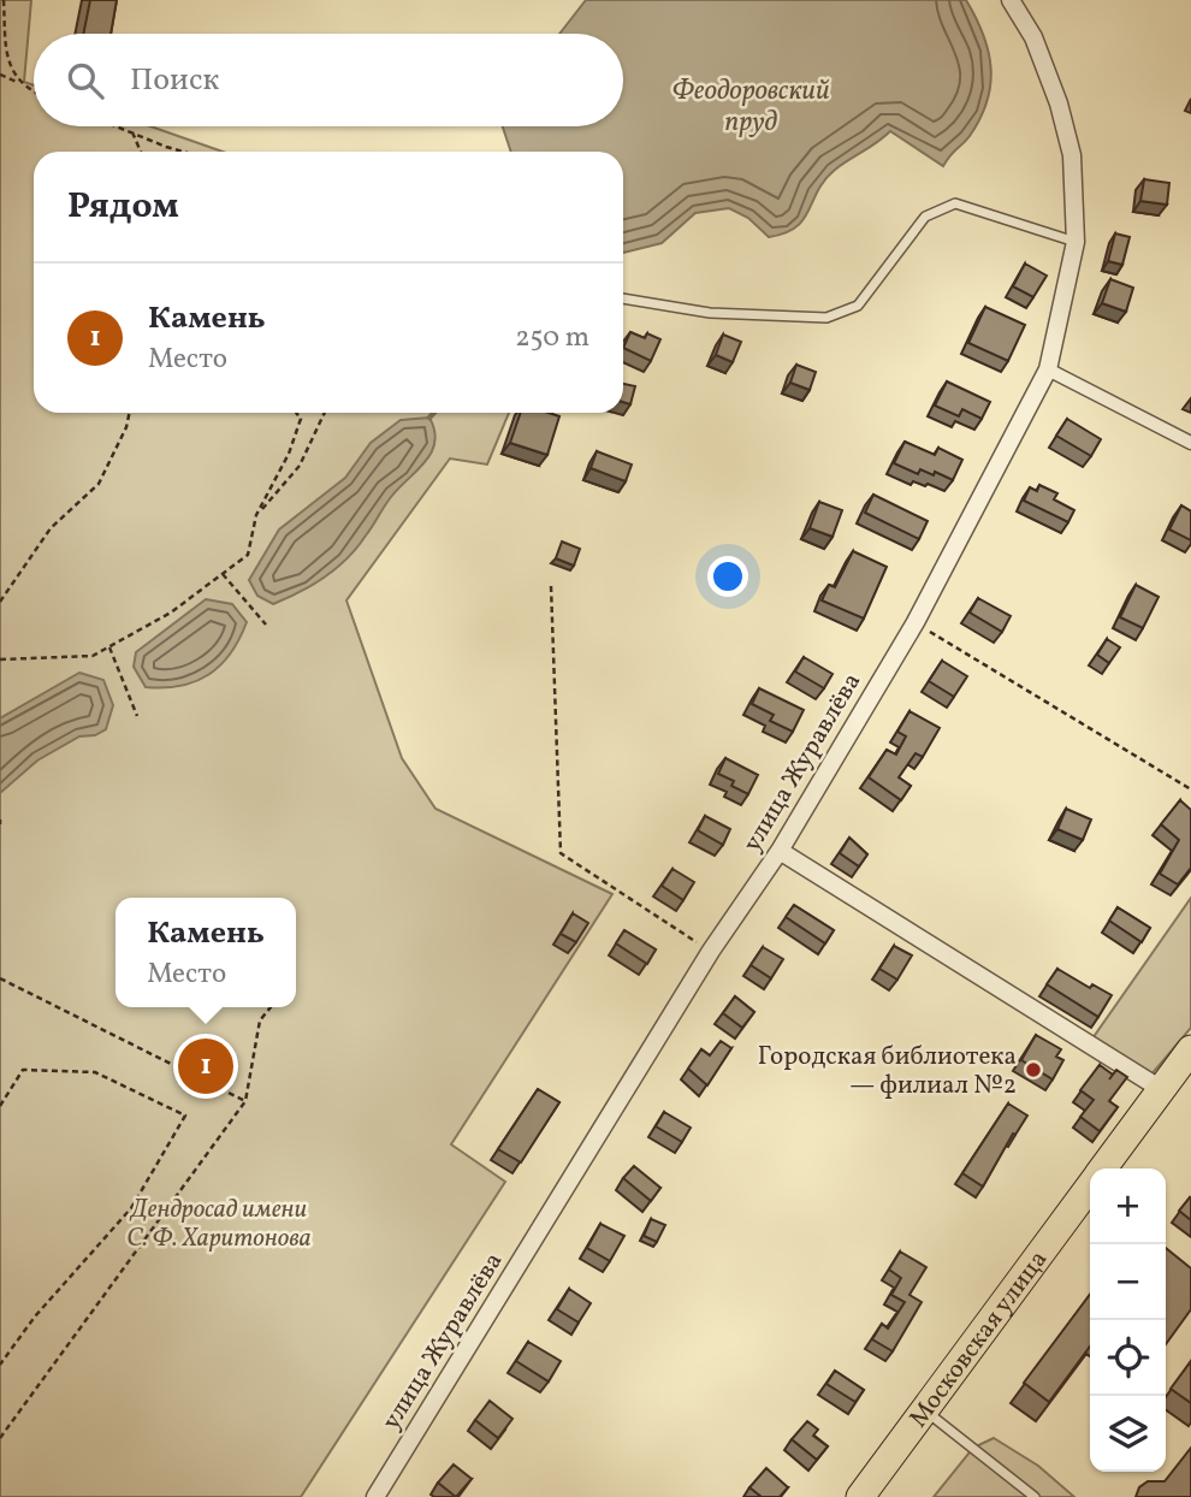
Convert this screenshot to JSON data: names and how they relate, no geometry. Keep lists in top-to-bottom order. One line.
{"streets":{"main road":["Московская улица"],"street":["улица Журавлёва"]},"water":["Феодоровский пруд"],"parks":["Дендросад имени С. Ф. Харитонова"],"places":["Городская библиотека — филиал №2"],"page":{"search":"Поиск","heading":"Рядом","list":[{"mark":"1","name":"Камень","note":"Место","value":"250 m"}],"popup":["Камень","Место"],"pins":"1","map_buttons":["+","−"]}}
